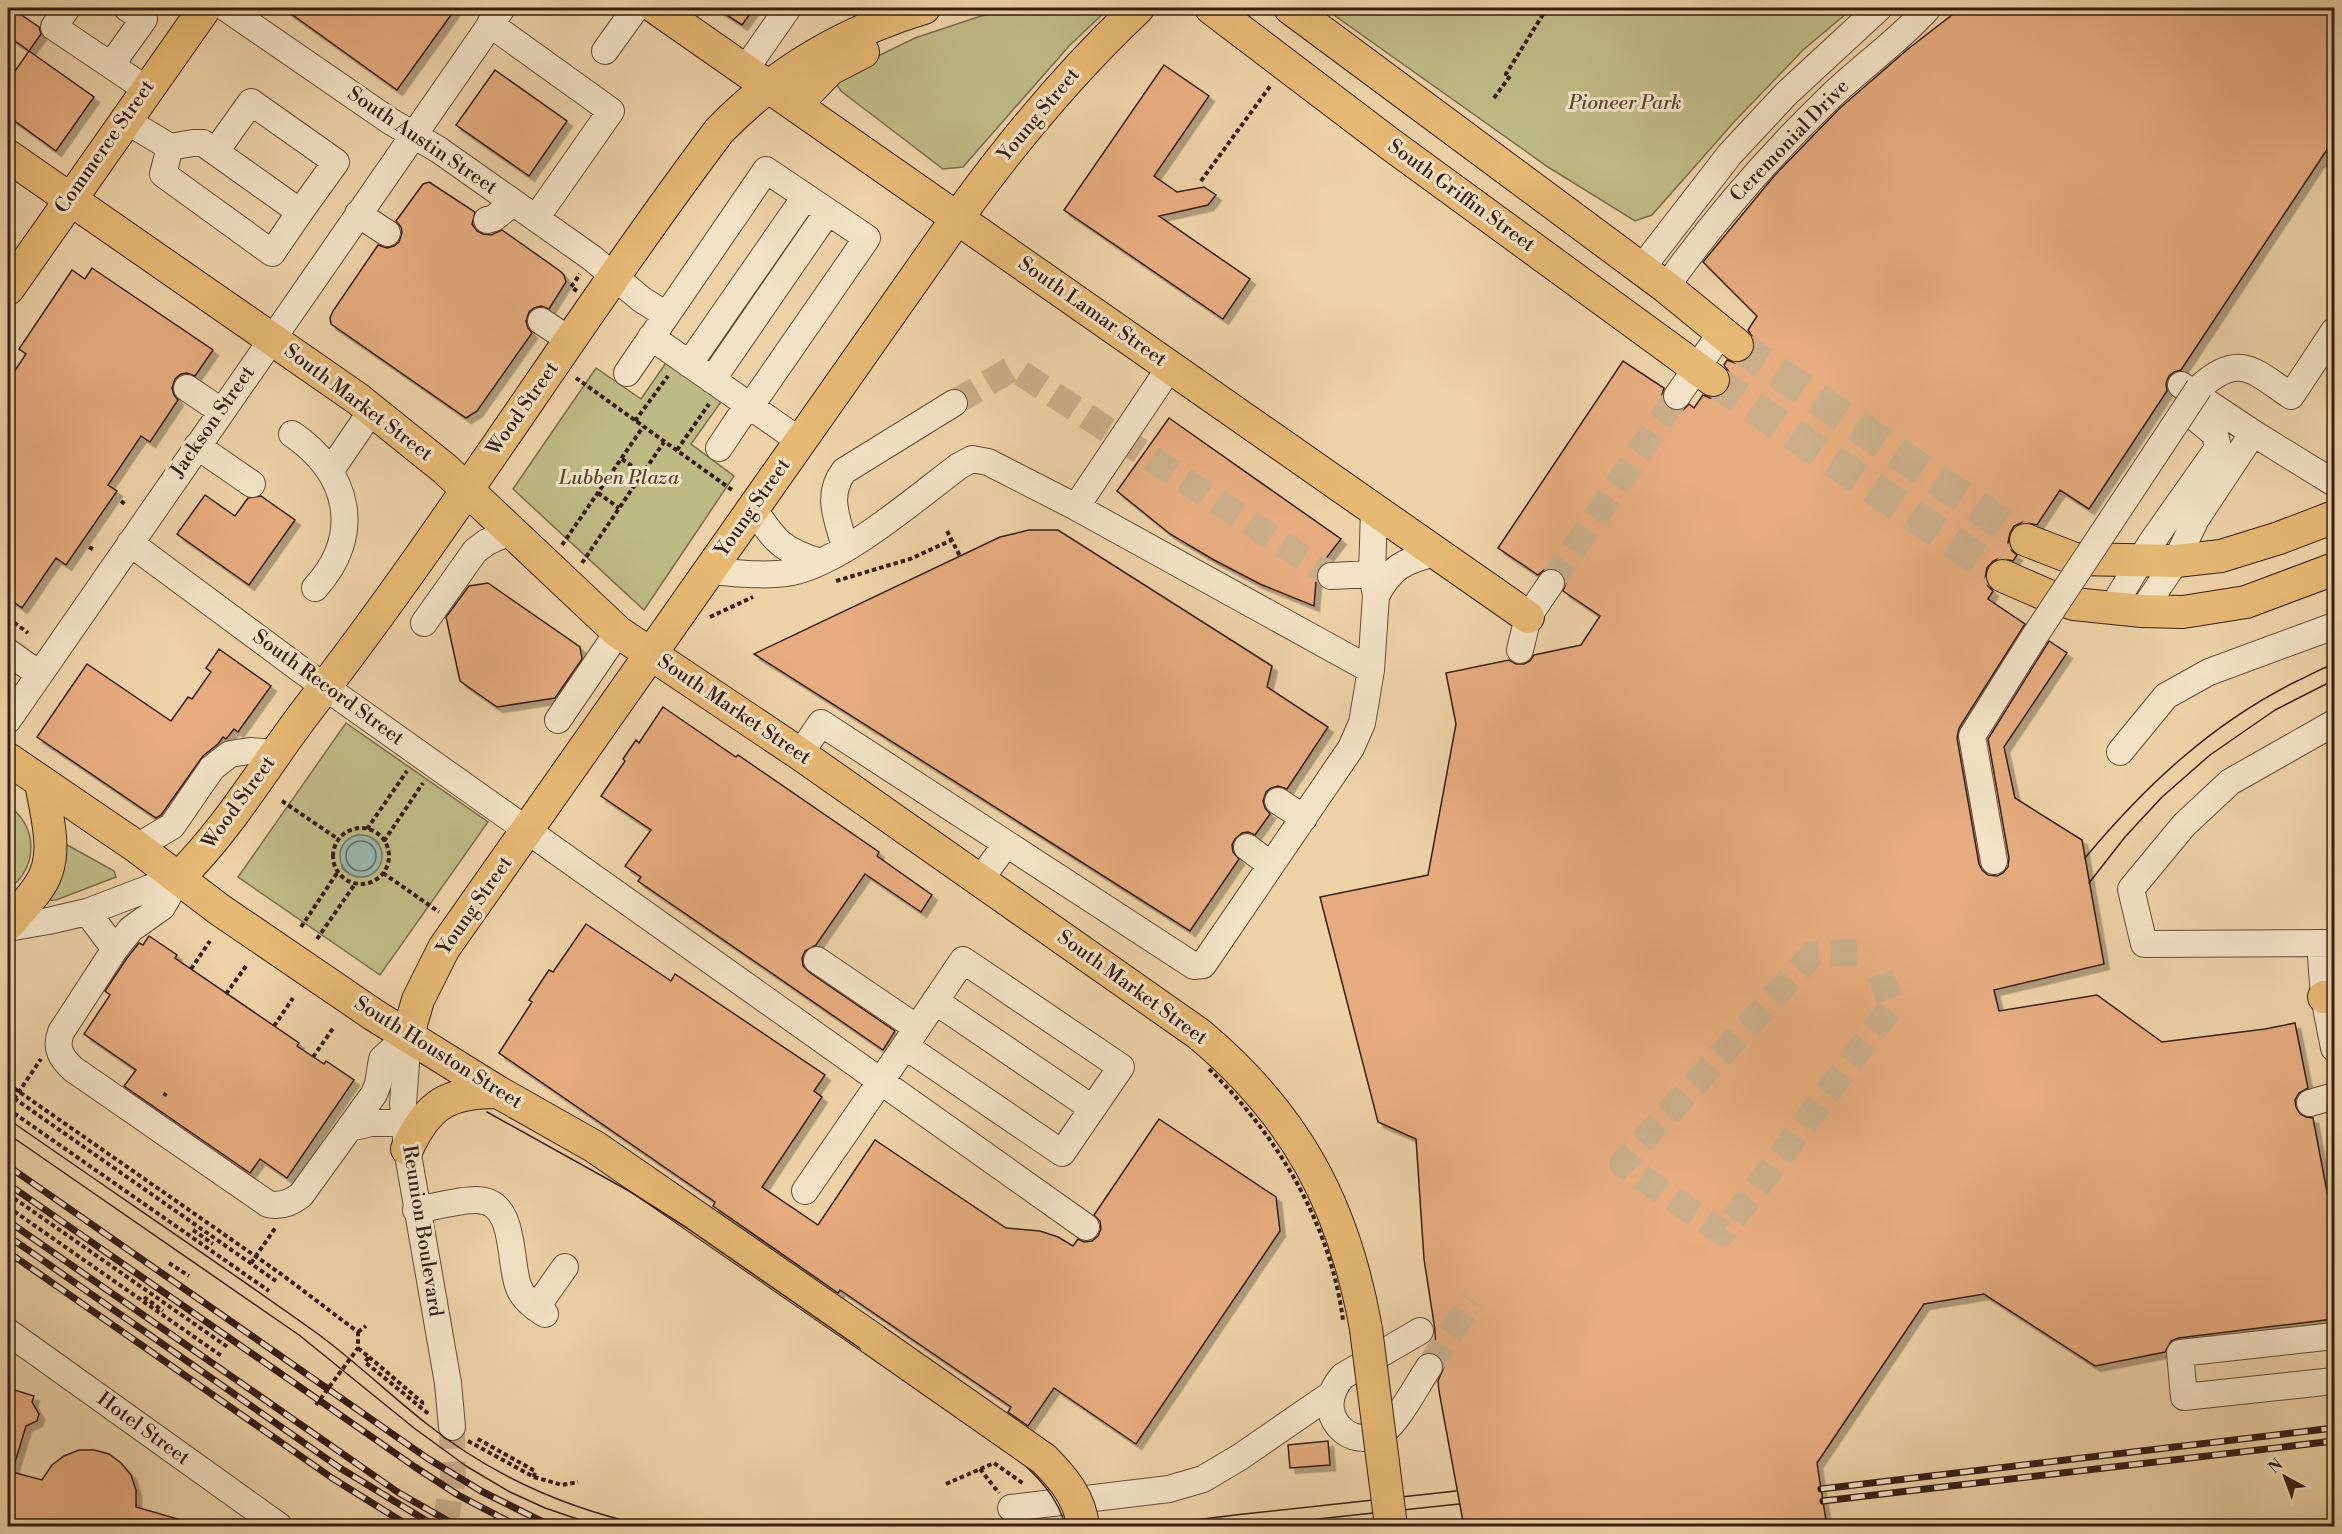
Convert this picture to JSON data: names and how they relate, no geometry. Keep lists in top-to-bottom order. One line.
{"streets":{"main road":["Young Street","Commerce Street","South Griffin Street","South Lamar Street","South Market Street","Wood Street","South Houston Street"],"street":["South Austin Street","Ceremonial Drive","Jackson Street","South Record Street","Reunion Boulevard","Hotel Street"]},"crossings":[["Young Street","South Lamar Street"],["Young Street","South Market Street"],["Young Street","South Record Street"],["Young Street","South Houston Street"],["Young Street","Reunion Boulevard"],["South Austin Street","Wood Street"],["South Austin Street","Jackson Street"],["Commerce Street","South Market Street"],["South Lamar Street","Wood Street"],["South Market Street","Wood Street"],["South Market Street","Jackson Street"],["Wood Street","South Record Street"],["Wood Street","South Houston Street"],["Jackson Street","South Record Street"],["South Houston Street","Reunion Boulevard"]],"parks":["Pioneer Park","Lubben Plaza"],"north":"top left"}
